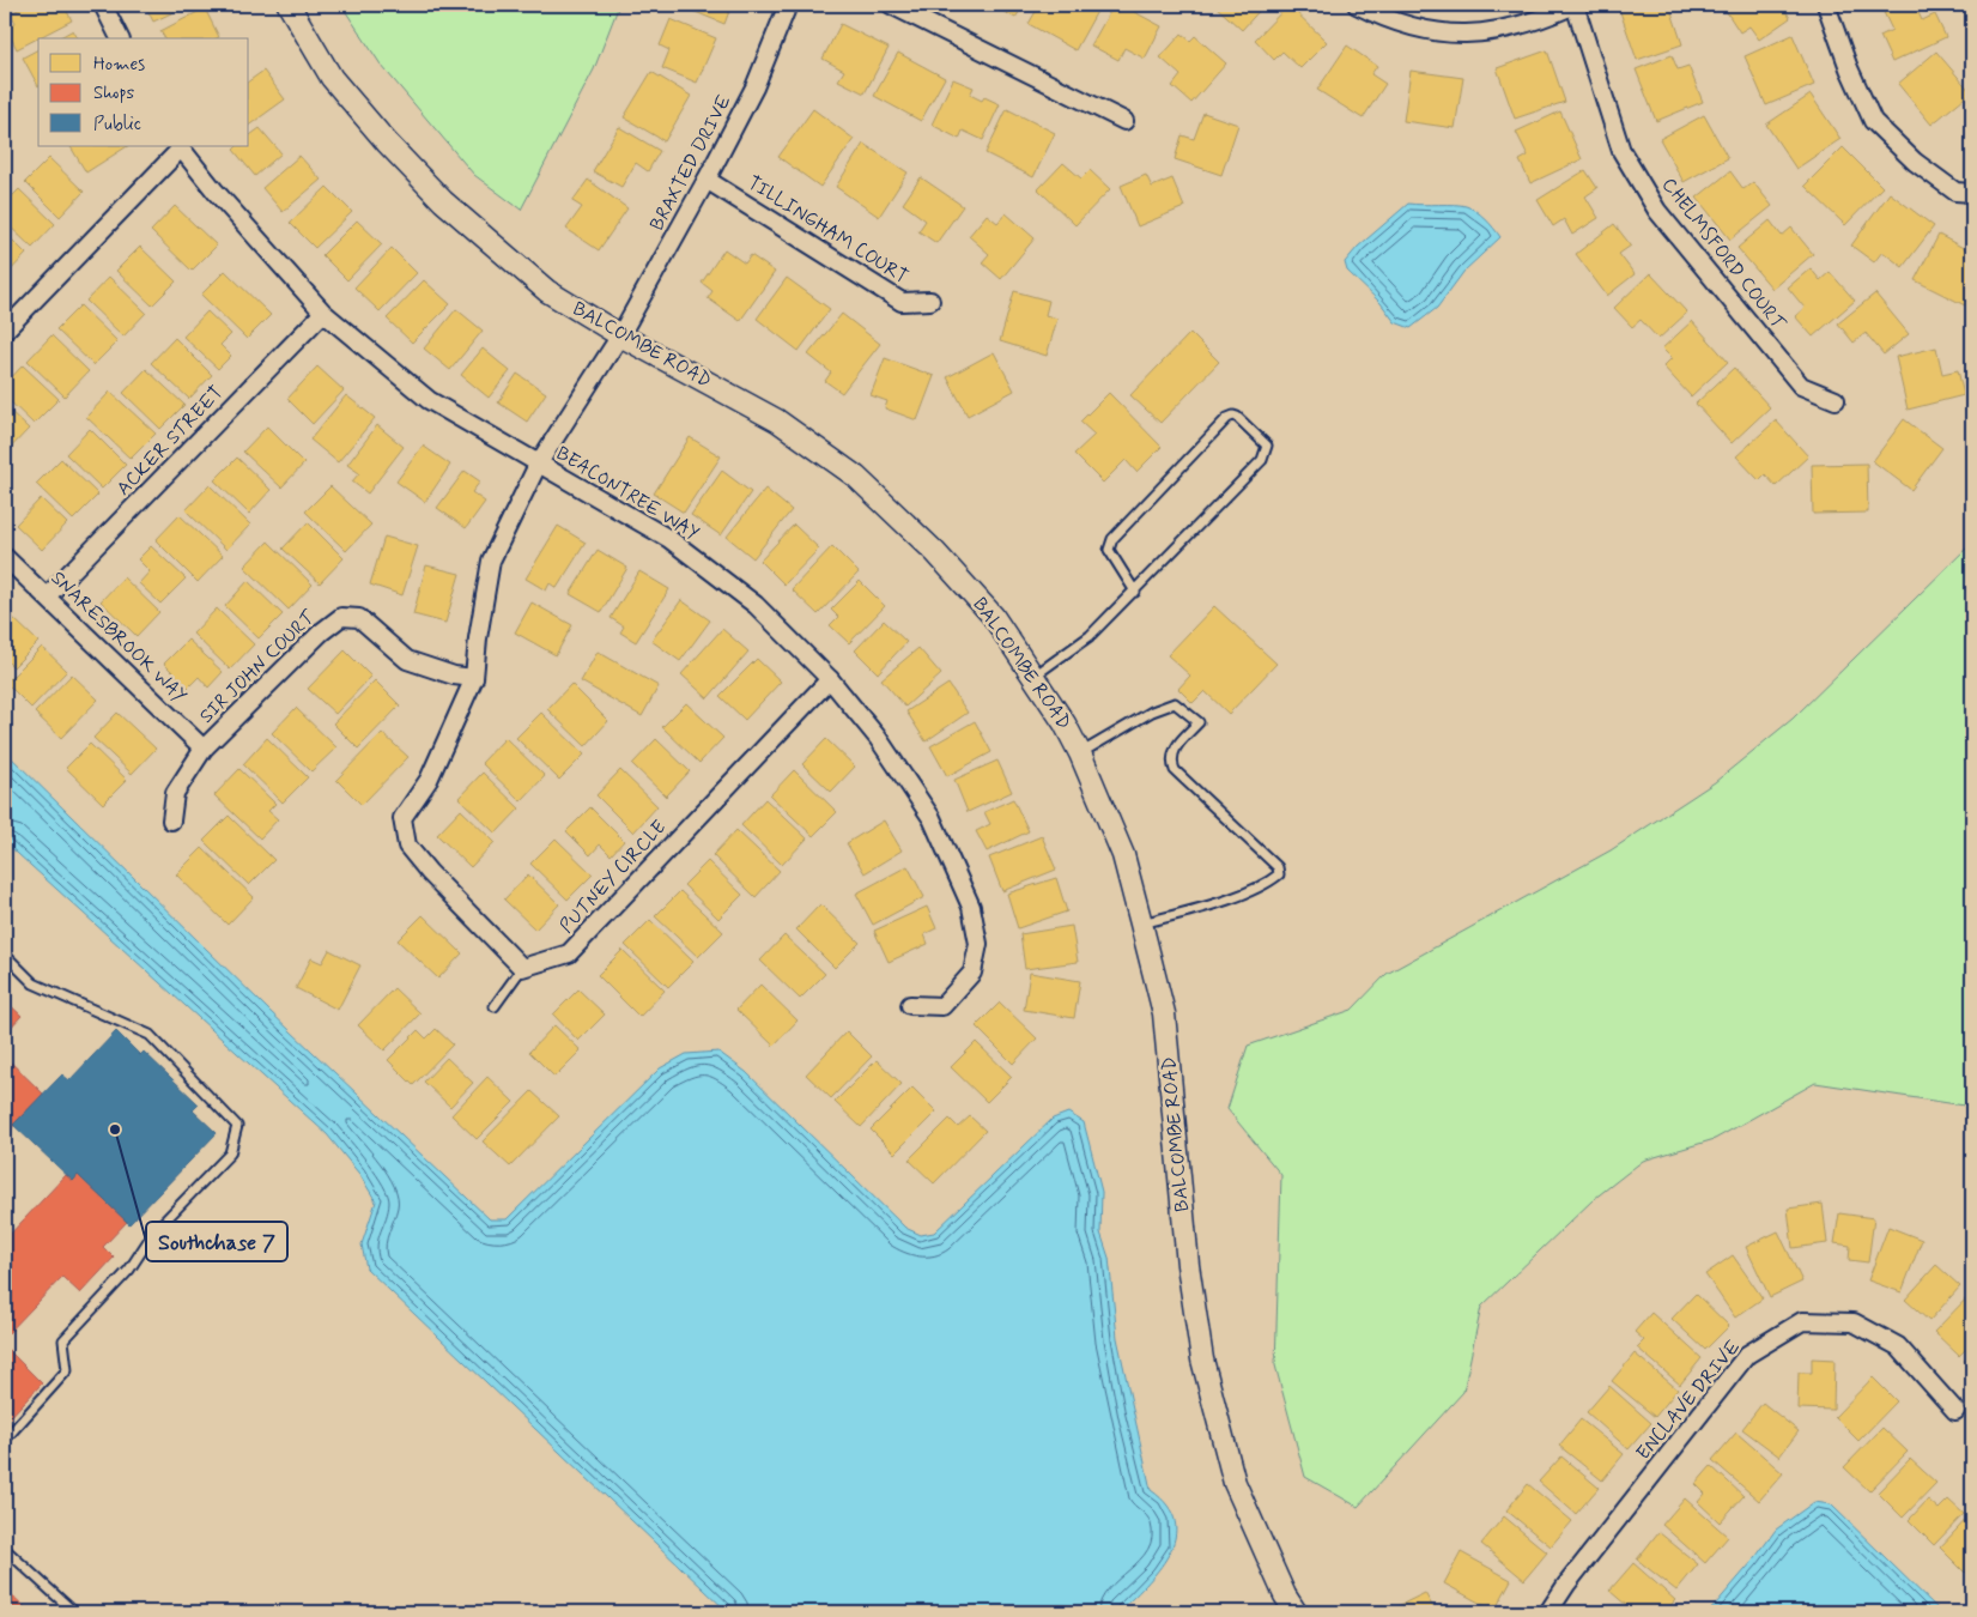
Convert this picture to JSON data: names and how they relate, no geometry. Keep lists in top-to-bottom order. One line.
{"streets":{"street":["BRAXTED DRIVE","TILLINGHAM COURT","CHELMSFORD COURT","BALCOMBE ROAD","ACKER STREET","BEACONTREE WAY","SNARESBROOK WAY","SIR JOHN COURT","PUTNEY CIRCLE","ENCLAVE DRIVE"]},"crossings":[["BRAXTED DRIVE","TILLINGHAM COURT"],["BRAXTED DRIVE","BALCOMBE ROAD"],["ACKER STREET","BEACONTREE WAY"],["ACKER STREET","SNARESBROOK WAY"],["BEACONTREE WAY","PUTNEY CIRCLE"],["SNARESBROOK WAY","SIR JOHN COURT"]],"places":["Southchase 7"],"legend":["Homes","Shops","Public"]}
